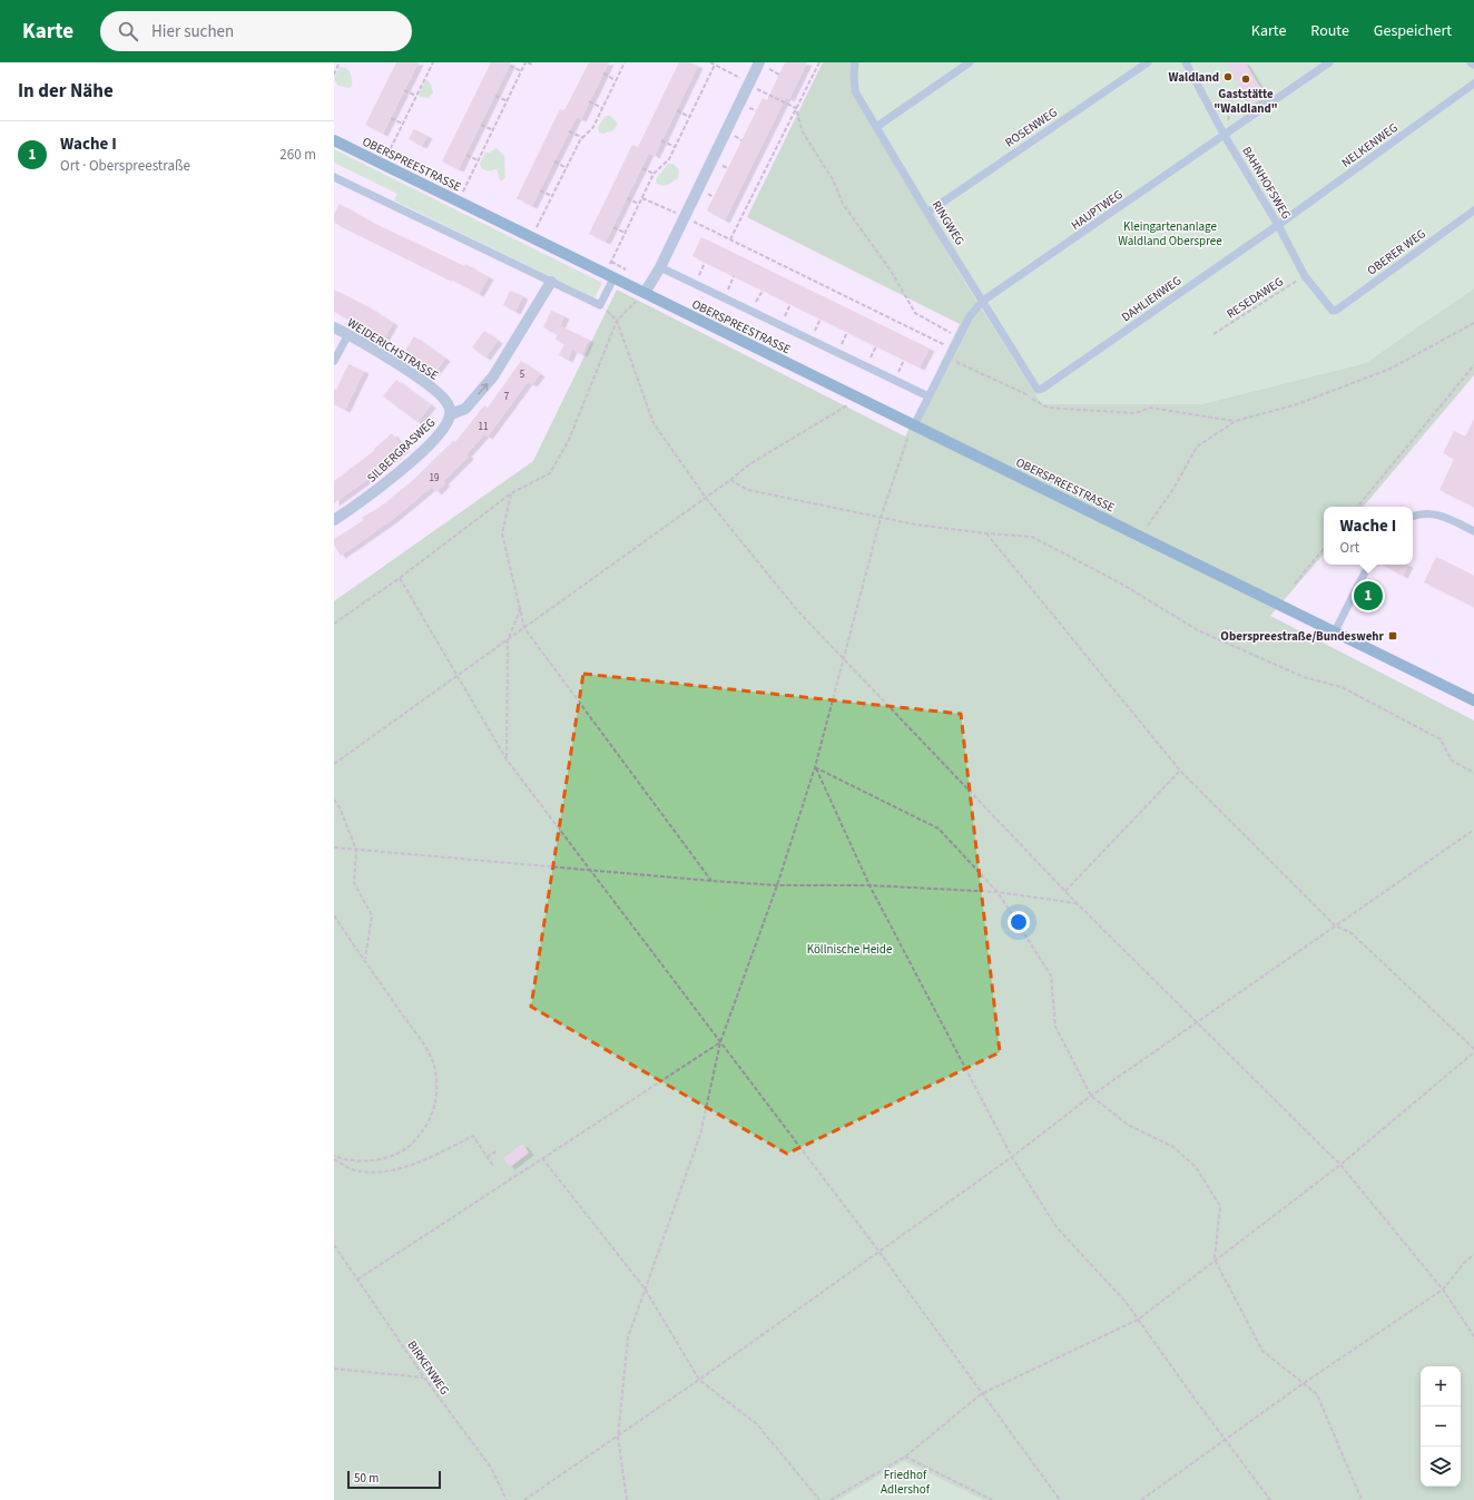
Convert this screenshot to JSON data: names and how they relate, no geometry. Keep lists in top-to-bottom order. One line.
{"streets":{"main road":["OBERSPREESTRASSE"],"street":["WEIDERICHSTRASSE","SILBERGRASWEG"],"lane":["ROSENWEG","NELKENWEG","BAHNHOFSWEG","HAUPTWEG","RINGWEG","OBERER WEG","DAHLIENWEG"],"path":["RESEDAWEG","BIRKENWEG"]},"crossings":[["ROSENWEG","RINGWEG"],["NELKENWEG","BAHNHOFSWEG"],["NELKENWEG","DAHLIENWEG"],["OBERSPREESTRASSE","HAUPTWEG"],["BAHNHOFSWEG","HAUPTWEG"],["BAHNHOFSWEG","OBERER WEG"],["BAHNHOFSWEG","RESEDAWEG"],["BAHNHOFSWEG","DAHLIENWEG"],["HAUPTWEG","RINGWEG"],["RINGWEG","DAHLIENWEG"],["WEIDERICHSTRASSE","SILBERGRASWEG"]],"one_way":["SILBERGRASWEG"],"parks":["Kleingartenanlage Waldland Oberspree","Köllnische Heide","Friedhof Adlershof"],"places":{"other":["Waldland","Gaststätte \"Waldland\""],"transit":["Oberspreestraße/Bundeswehr"]},"house_numbers":["5","7","11","19"],"scale_bar":"50 m","page":{"header":"Karte","search":"Hier suchen","nav":["Karte","Route","Gespeichert"],"heading":"In der Nähe","list":[{"mark":"1","name":"Wache I","note":"Ort · Oberspreestraße","value":"260 m"}],"popup":["Wache I","Ort"],"pins":"1","map_buttons":["+","−"],"scale":"50 m"}}
